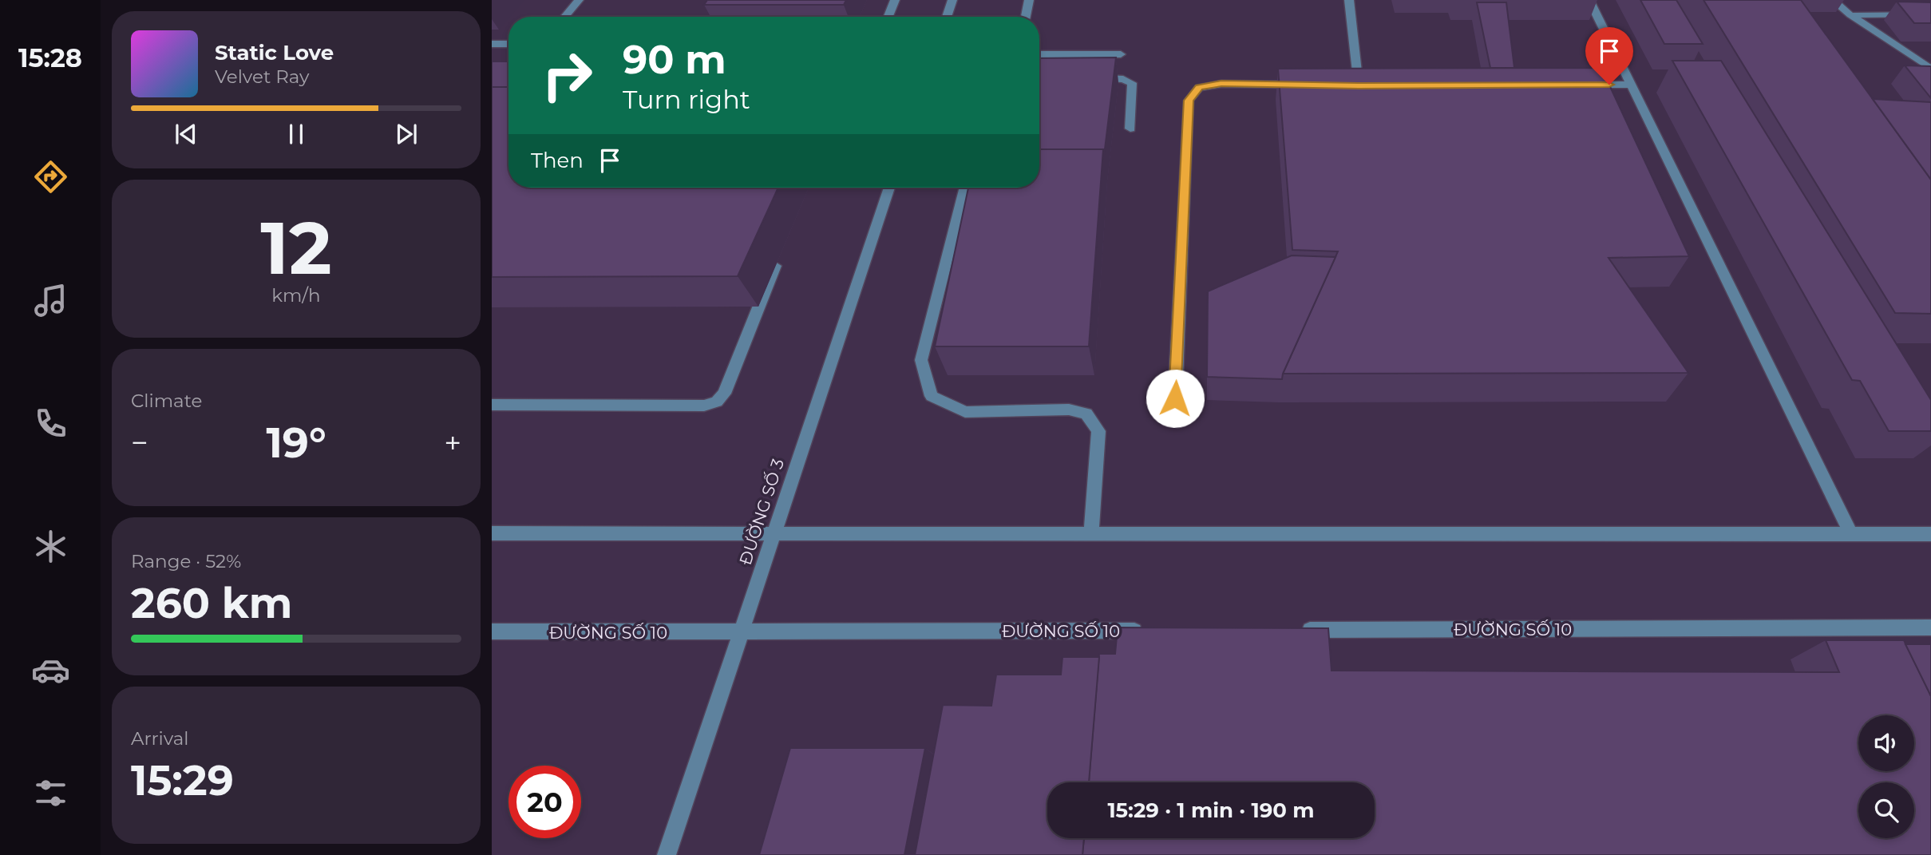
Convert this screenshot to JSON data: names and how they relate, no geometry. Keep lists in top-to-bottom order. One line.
{"streets":{"street":["ĐƯỜNG SỐ 3","ĐƯỜNG SỐ 10"]},"crossings":[["ĐƯỜNG SỐ 3","ĐƯỜNG SỐ 10"]],"page":{"tabs":"15:28","turn":["90 m","Turn right"],"song":["Static Love","Velvet Ray"],"then":"Then","tile":[["12","km/h"],"Climate",["Range · 52%","260 km"],["Arrival","15:29"]],"heat":["−","19°","+"],"limit":"20","trip":"15:29 · 1 min · 190 m"}}
